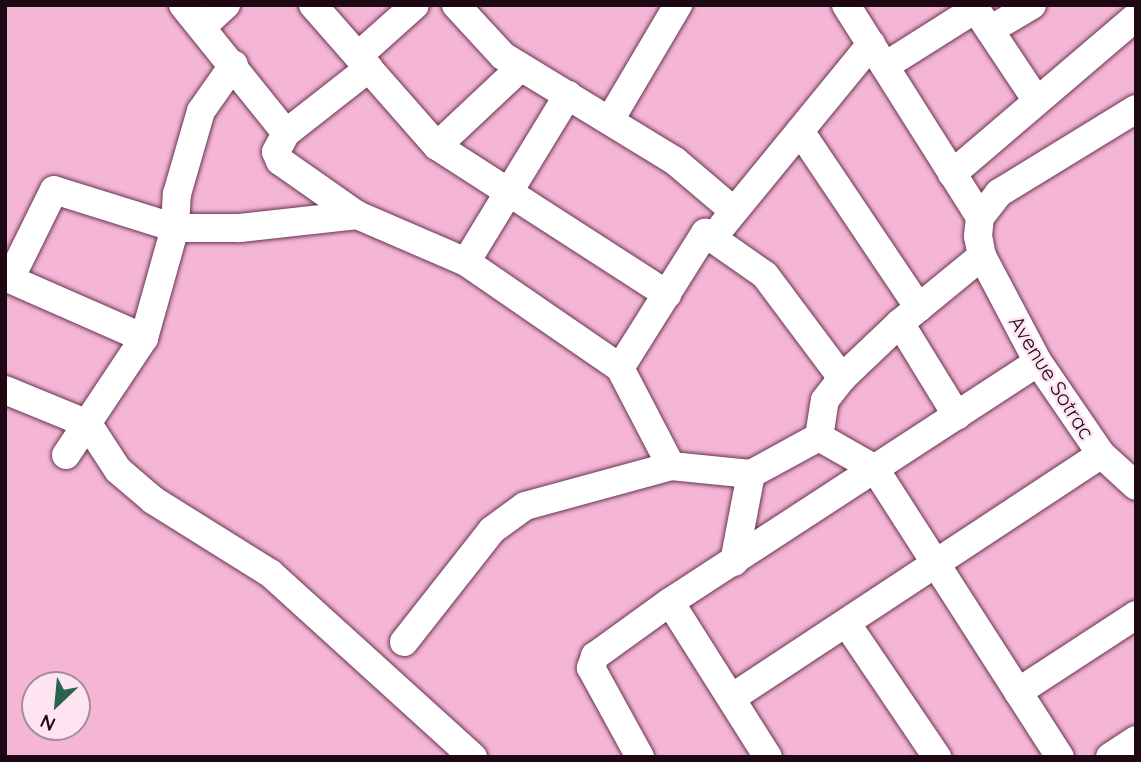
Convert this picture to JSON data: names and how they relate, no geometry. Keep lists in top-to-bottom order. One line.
{"streets":{"street":["Avenue Sotrac"]},"north":"bottom left"}
